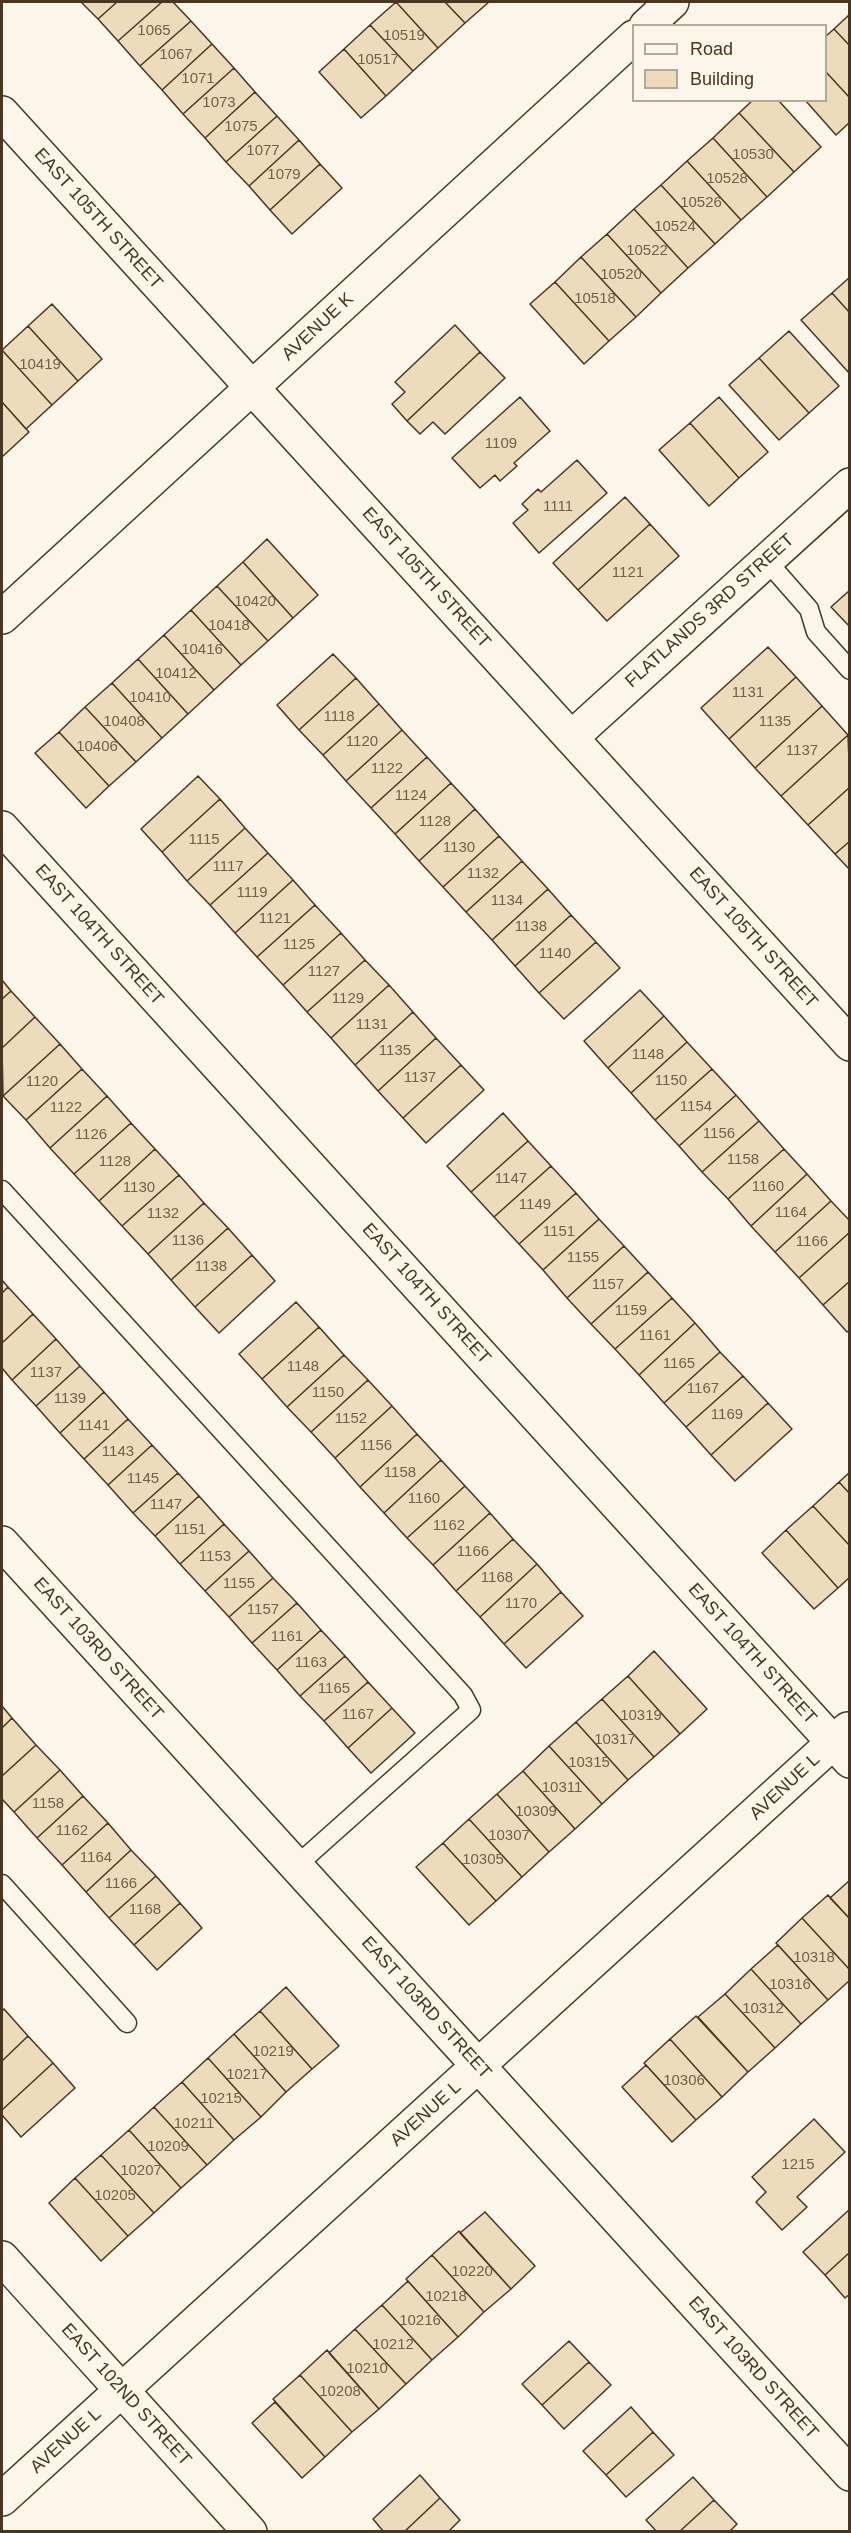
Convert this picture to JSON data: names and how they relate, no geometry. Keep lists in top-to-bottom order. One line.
{"streets":{"street":["EAST 105TH STREET","AVENUE K","FLATLANDS 3RD STREET","EAST 104TH STREET","EAST 103RD STREET","AVENUE L","EAST 102ND STREET"]},"crossings":[["EAST 105TH STREET","AVENUE K"],["EAST 105TH STREET","FLATLANDS 3RD STREET"],["EAST 104TH STREET","AVENUE L"],["EAST 103RD STREET","AVENUE L"],["AVENUE L","EAST 102ND STREET"]],"house_numbers":["1065","10519","1067","10517","1071","1073","1075","1077","10530","1079","10528","10526","10524","10522","10520","10518","10419","1109","1111","1121","10420","10418","10416","10412","1131","10410","1118","10408","1135","1120","10406","1137","1122","1124","1128","1115","1130","1117","1132","1119","1134","1121","1138","1125","1140","1127","1129","1131","1135","1148","1137","1150","1120","1154","1122","1156","1126","1158","1128","1147","1160","1130","1149","1164","1132","1151","1136","1166","1155","1138","1157","1159","1161","1165","1148","1137","1167","1150","1139","1169","1152","1141","1156","1143","1158","1145","1160","1147","1162","1151","1166","1153","1168","1155","1170","1157","1161","1163","1165","1167","10319","10317","10315","10311","1158","10309","1162","10307","1164","10305","1166","1168","10318","10316","10312","10219","10217","10306","10215","10211","10209","1215","10207","10205","10220","10218","10216","10212","10210","10208"],"legend":["Road","Building"]}
